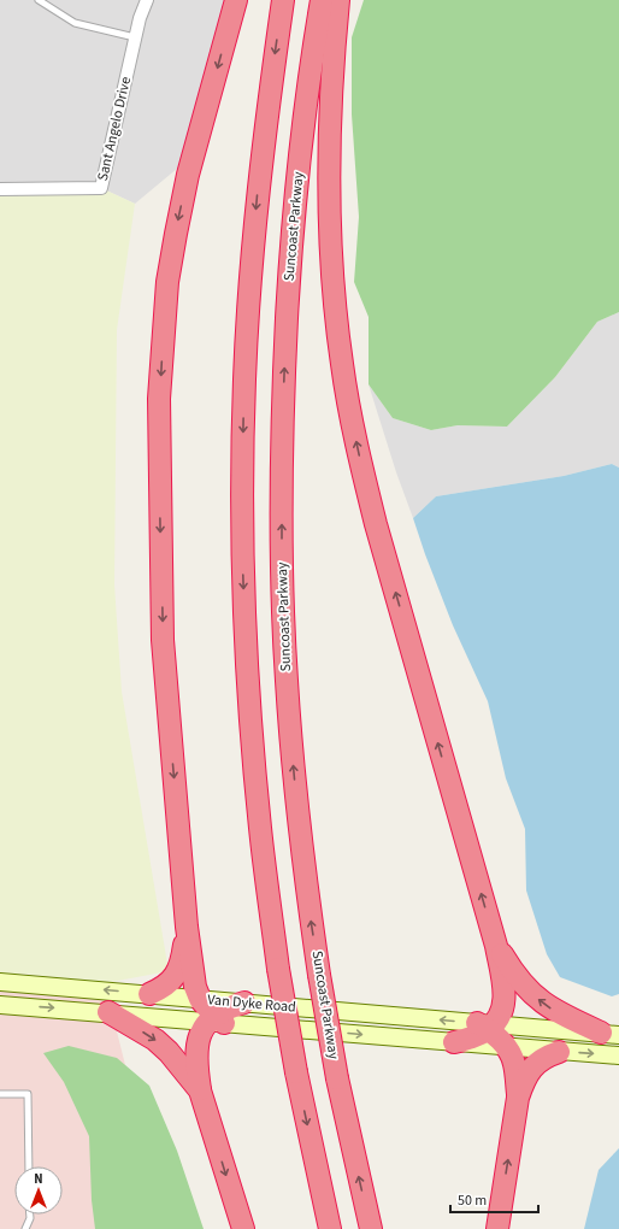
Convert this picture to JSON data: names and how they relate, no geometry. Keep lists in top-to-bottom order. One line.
{"streets":{"highway":["Suncoast Parkway"],"main road":["Van Dyke Road"],"street":["Sant Angelo Drive"]},"scale_bar":"50 m","north":"top"}
